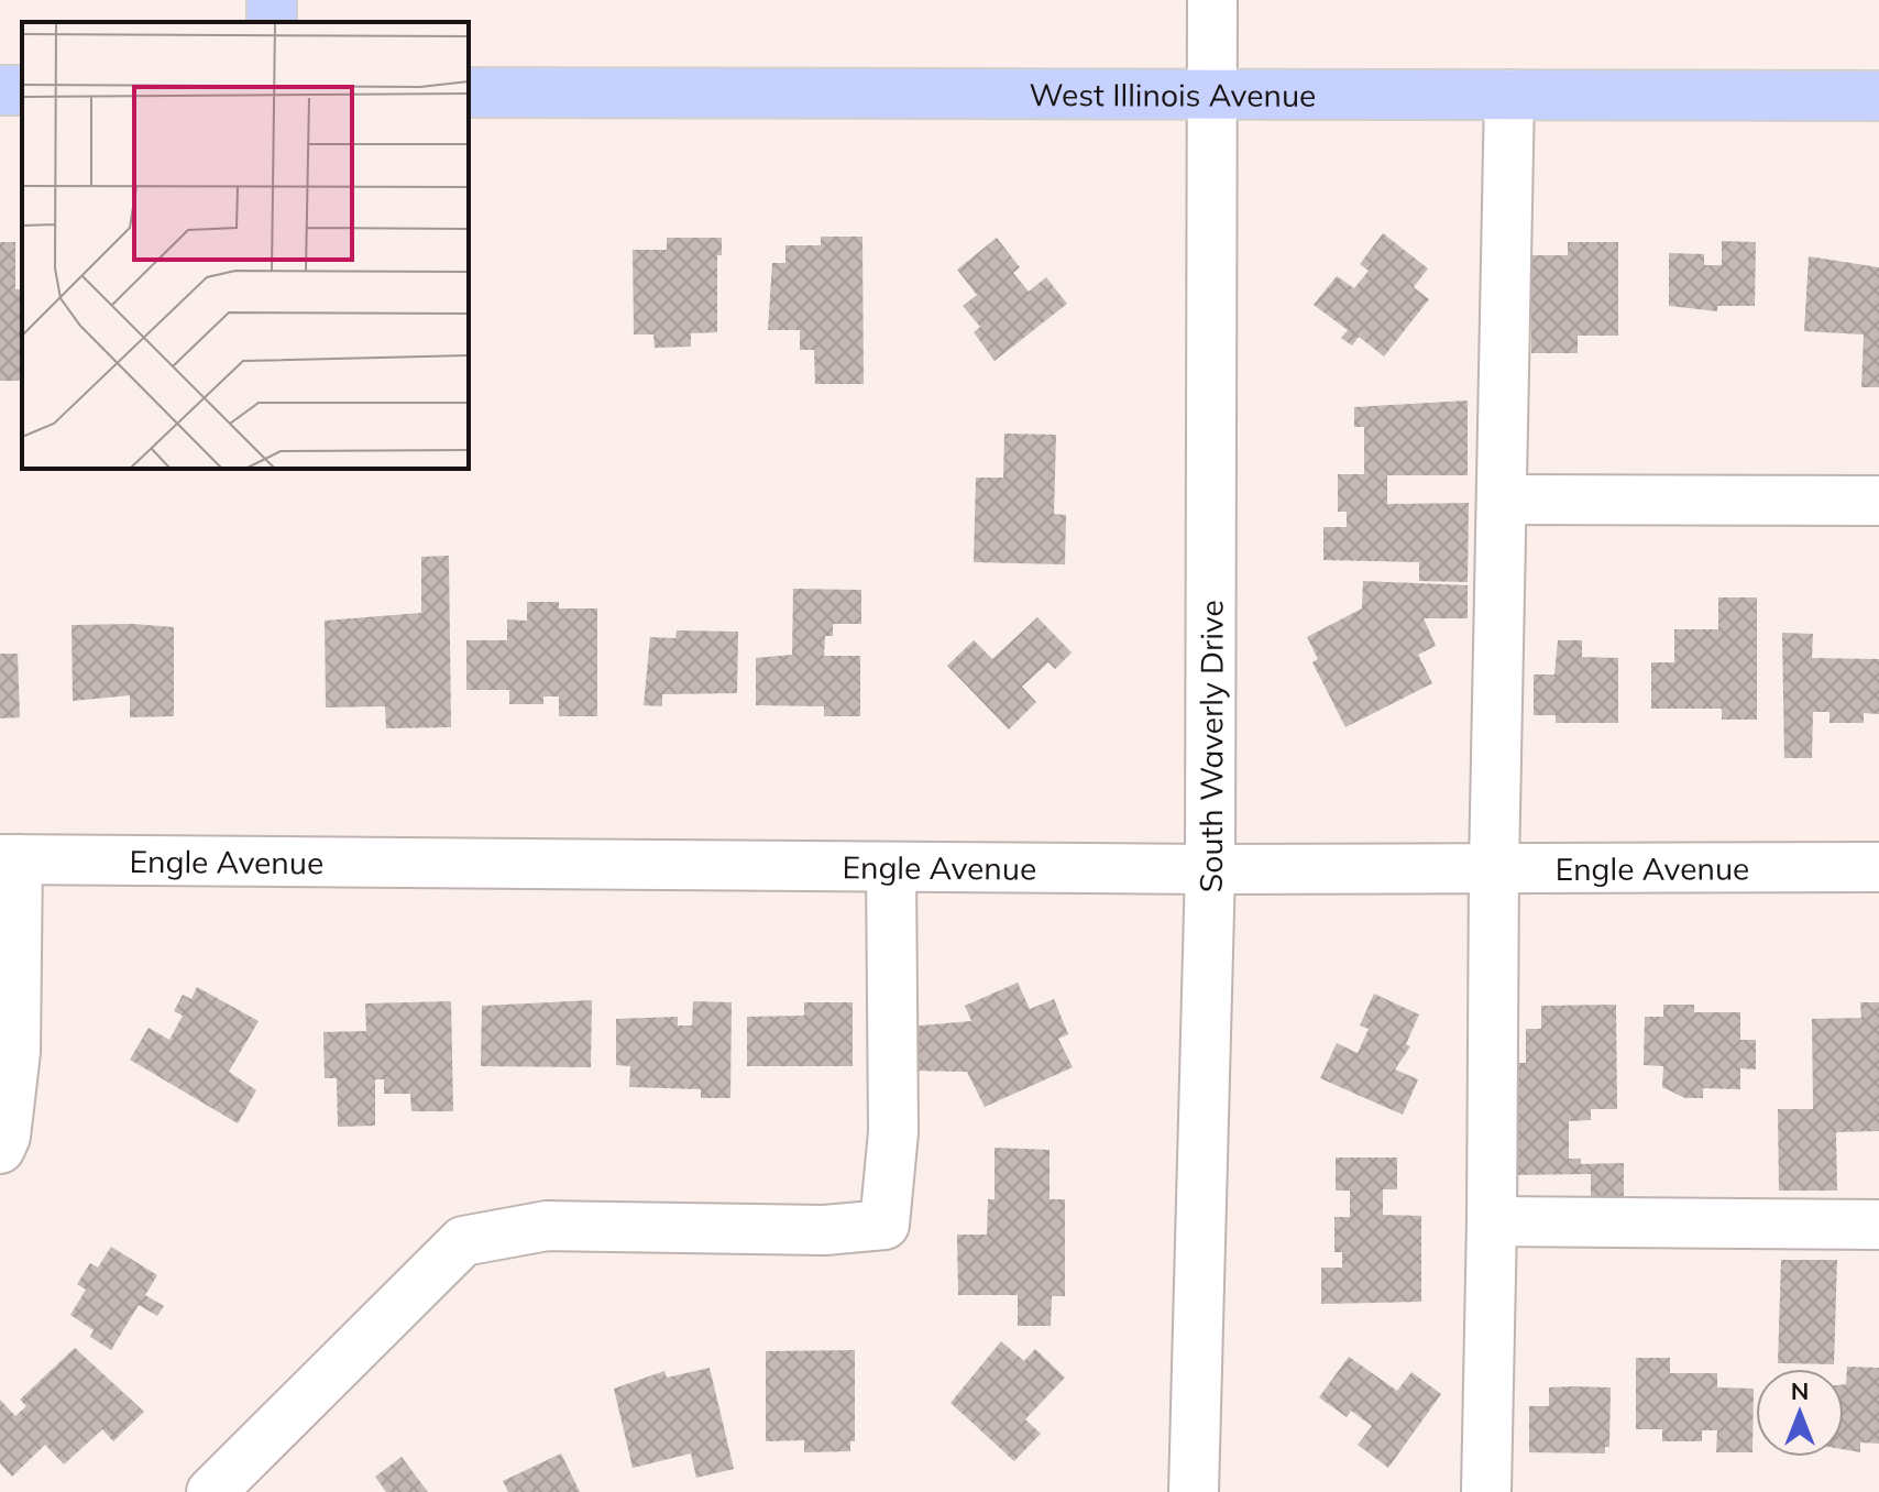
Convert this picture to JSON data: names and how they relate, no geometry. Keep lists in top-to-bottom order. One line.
{"streets":{"main road":["West Illinois Avenue"],"street":["South Waverly Drive","Engle Avenue"]},"crossings":[["West Illinois Avenue","South Waverly Drive"],["South Waverly Drive","Engle Avenue"]],"north":"top"}
